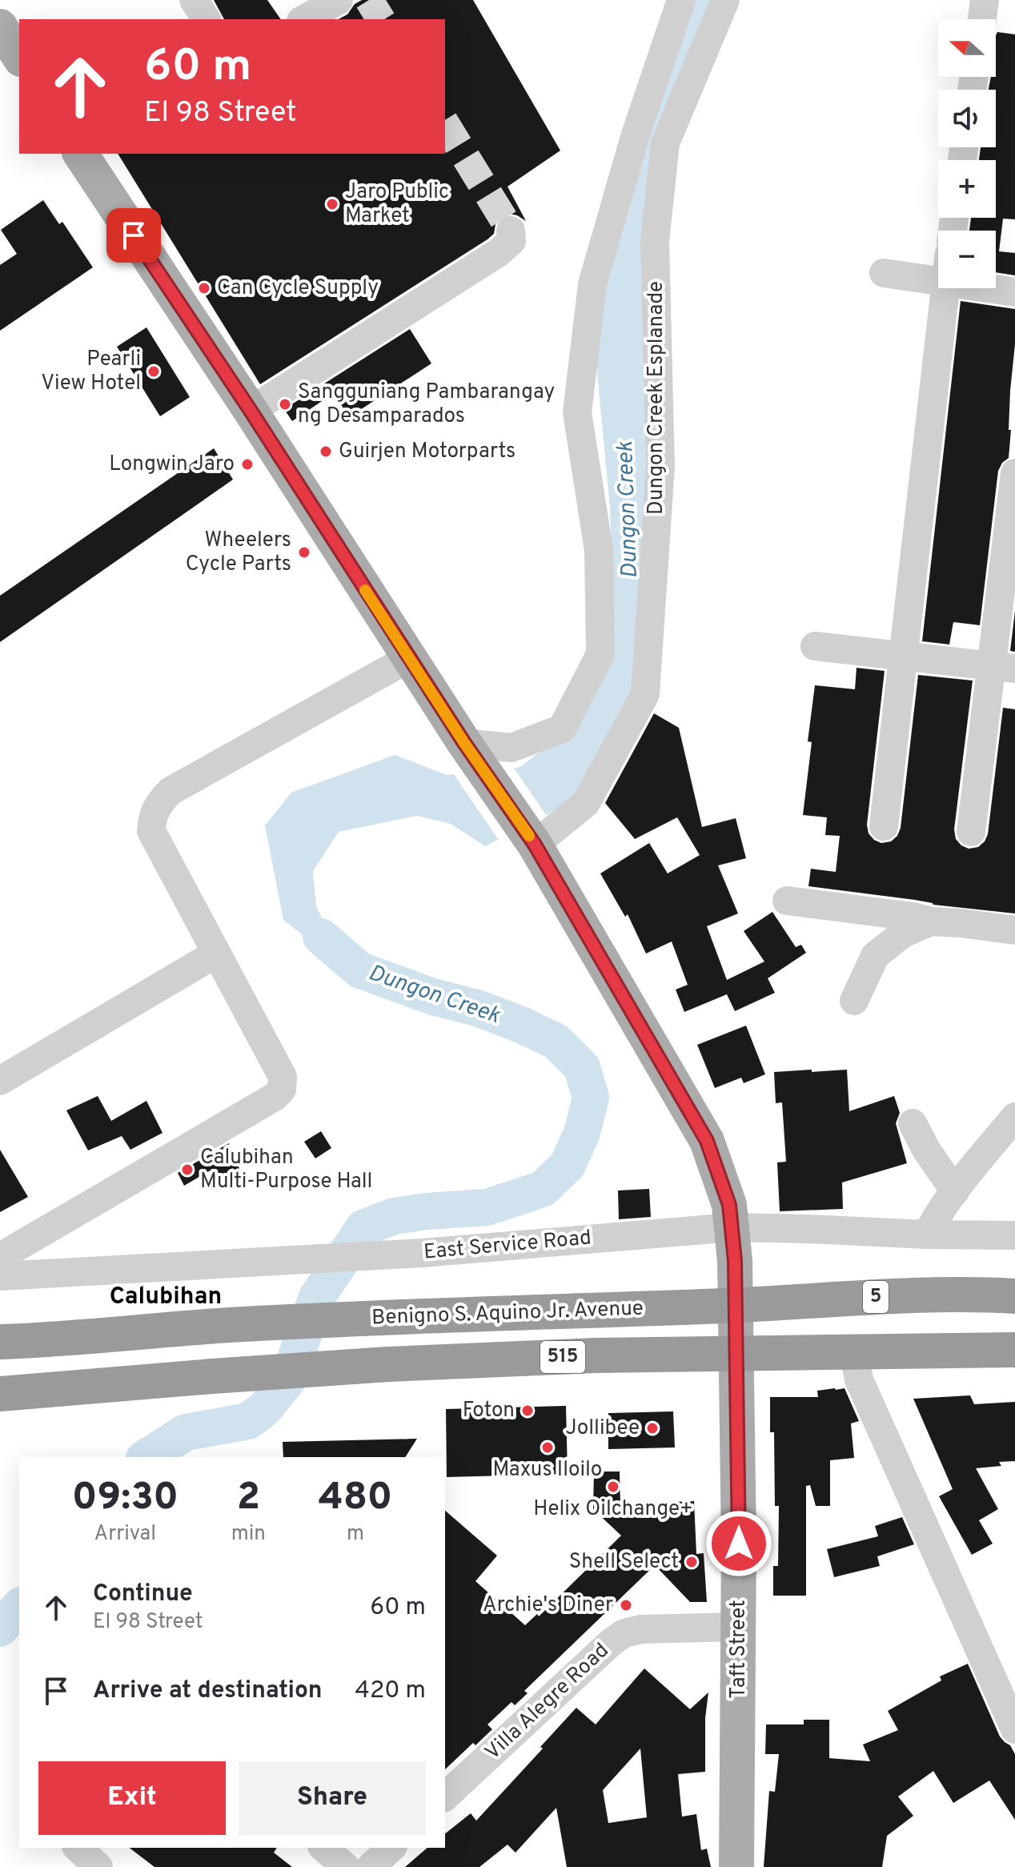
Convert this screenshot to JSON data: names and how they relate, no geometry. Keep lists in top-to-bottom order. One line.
{"streets":{"highway":["5","Benigno S. Aquino Jr. Avenue","515"],"main road":["Taft Street"],"street":["Dungon Creek Esplanade","East Service Road","Villa Alegre Road"]},"crossings":[["Dungon Creek Esplanade","Taft Street"],["East Service Road","Taft Street"],["Benigno S. Aquino Jr. Avenue","Taft Street"],["515","Taft Street"],["Taft Street","Villa Alegre Road"]],"districts":["Calubihan"],"water":["Dungon Creek"],"places":["Jaro Public Market","Can Cycle Supply","Pearli View Hotel","Sangguniang Pambarangay ng Desamparados","Guirjen Motorparts","Longwin Jaro","Wheelers Cycle Parts","Calubihan Multi-Purpose Hall","Foton","Jollibee","Maxus Iloilo","Helix Oilchange+","Shell Select","Archie's Diner"],"north":"left","page":{"map_buttons":["+","−"],"turn":["60 m","El 98 Street"],"eta":["09:30","Arrival","2","min","480","m"],"list":[{"name":"Continue","note":"El 98 Street","value":"60 m"},{"name":"Arrive at destination","value":"420 m"}],"buttons":["Exit","Share"]}}
